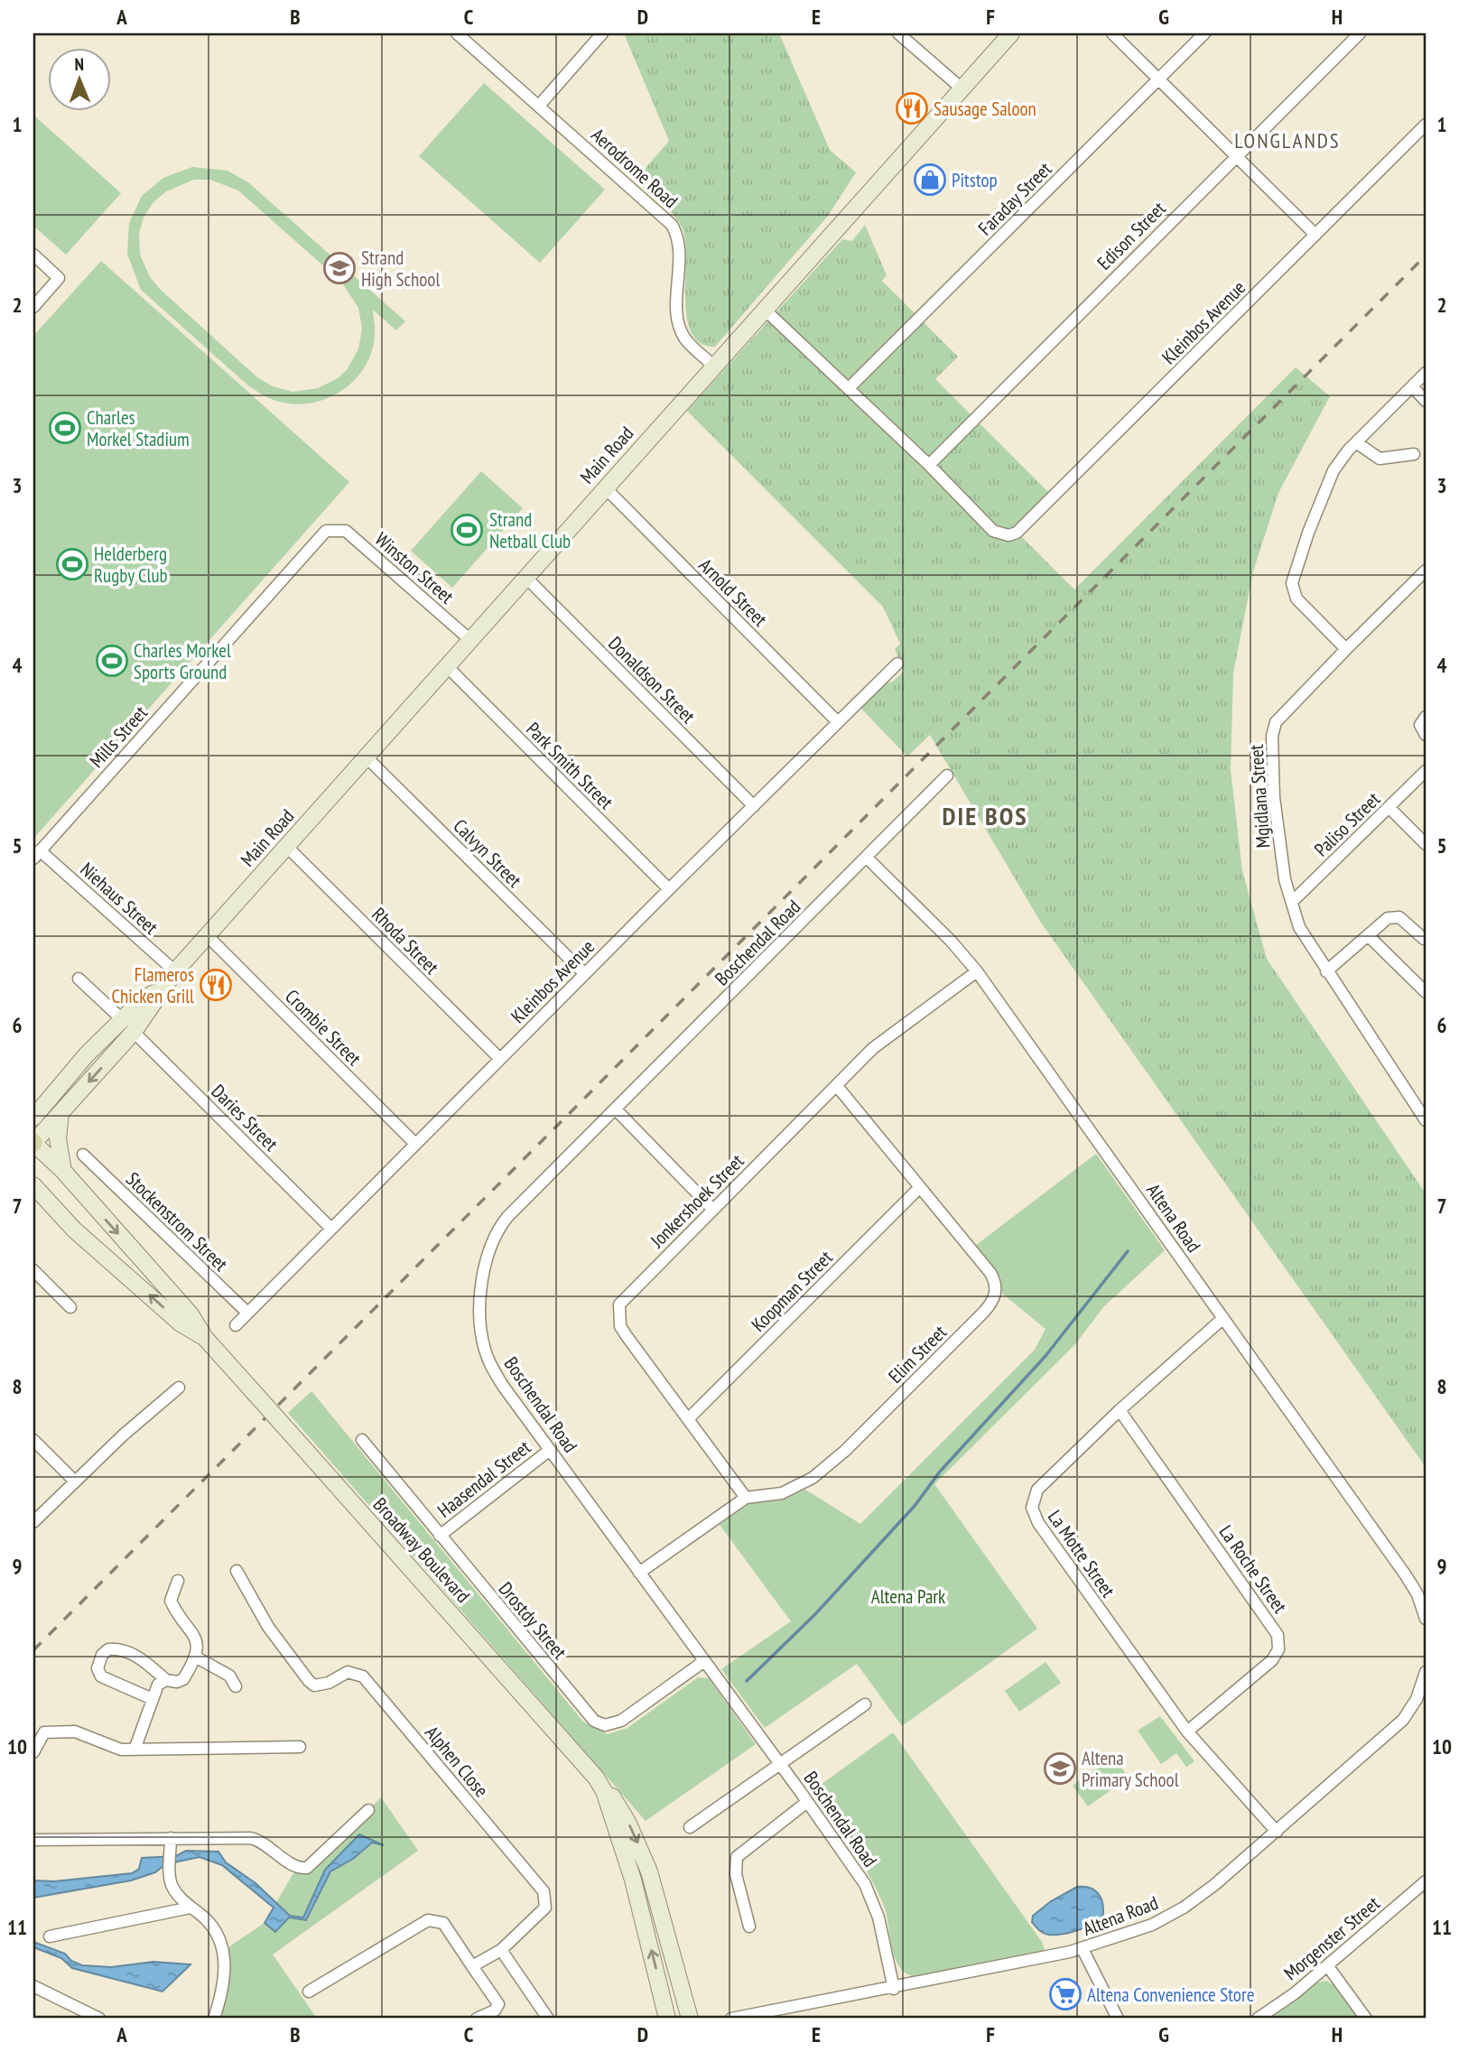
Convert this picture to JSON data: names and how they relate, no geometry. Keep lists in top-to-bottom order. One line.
{"streets":{"main road":["Main Road","Broadway Boulevard"],"street":["Aerodrome Road","Faraday Street","Edison Street","Kleinbos Avenue","Winston Street","Arnold Street","Donaldson Street","Mills Street","Park Smith Street","Mgidlana Street","Paliso Street","Calvyn Street","Niehaus Street","Rhoda Street","Boschendal Road","Crombie Street","Daries Street","Jonkershoek Street","Altena Road","Stockenstrom Street","Koopman Street","Elim Street","Haasendal Street","La Motte Street","La Roche Street","Drostdy Street","Alphen Close","Morgenster Street"]},"crossings":[["Aerodrome Road","Main Road"],["Edison Street","Kleinbos Avenue"],["Kleinbos Avenue","Arnold Street"],["Kleinbos Avenue","Donaldson Street"],["Kleinbos Avenue","Park Smith Street"],["Kleinbos Avenue","Calvyn Street"],["Kleinbos Avenue","Rhoda Street"],["Kleinbos Avenue","Crombie Street"],["Kleinbos Avenue","Daries Street"],["Kleinbos Avenue","Stockenstrom Street"],["Main Road","Winston Street"],["Main Road","Arnold Street"],["Main Road","Donaldson Street"],["Main Road","Park Smith Street"],["Main Road","Calvyn Street"],["Main Road","Niehaus Street"],["Main Road","Rhoda Street"],["Main Road","Crombie Street"],["Main Road","Daries Street"],["Main Road","Broadway Boulevard"],["Winston Street","Mills Street"],["Mills Street","Niehaus Street"],["Mgidlana Street","Paliso Street"],["Boschendal Road","Altena Road"],["Boschendal Road","Elim Street"],["Boschendal Road","Haasendal Street"],["Boschendal Road","Drostdy Street"],["Jonkershoek Street","Altena Road"],["Jonkershoek Street","Koopman Street"],["Jonkershoek Street","Elim Street"],["Altena Road","La Motte Street"],["Koopman Street","Elim Street"],["Haasendal Street","Drostdy Street"],["La Motte Street","La Roche Street"]],"districts":["LONGLANDS","DIE BOS"],"parks":["Altena Park"],"places":{"restaurant":["Sausage Saloon","Flameros Chicken Grill"],"shop":["Pitstop"],"school or university":["Strand High School","Altena Primary School"],"sports":["Charles Morkel Stadium","Strand Netball Club","Helderberg Rugby Club","Charles Morkel Sports Ground"],"supermarket":["Altena Convenience Store"]},"north":"top","grid":{"columns":["A","B","C","D","E","F","G","H"],"rows":["1","2","3","4","5","6","7","8","9","10","11"]}}
